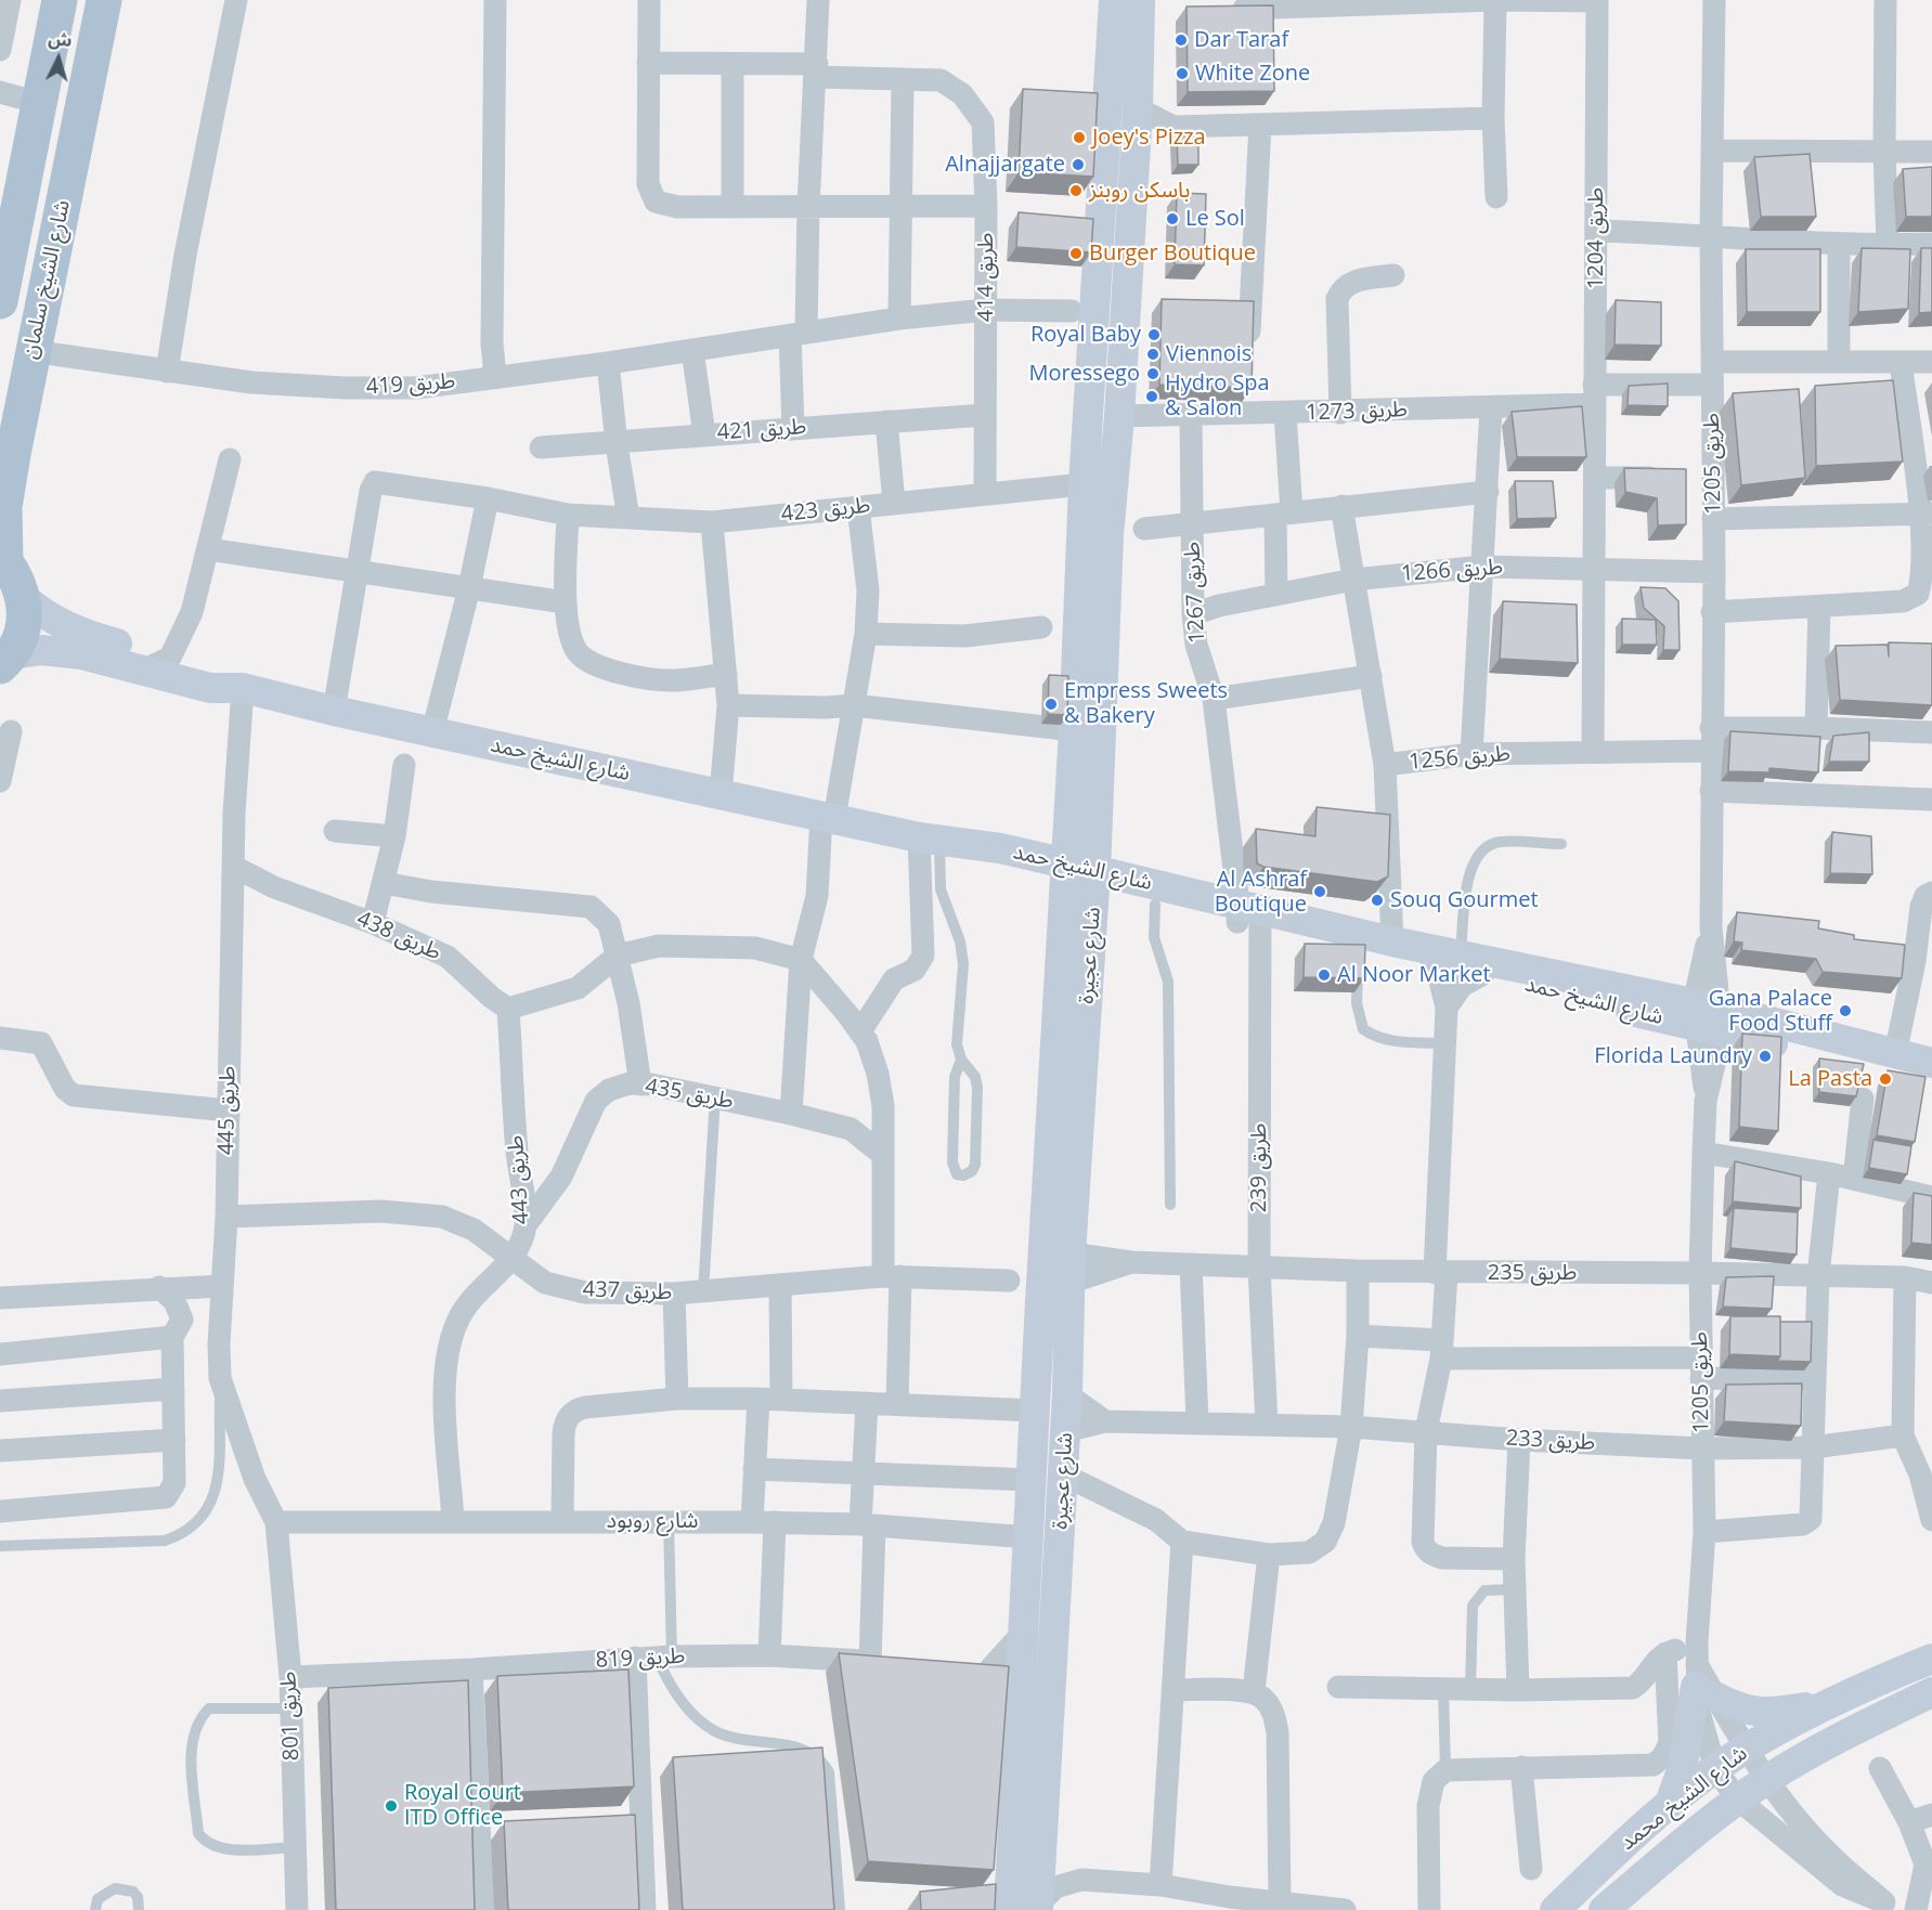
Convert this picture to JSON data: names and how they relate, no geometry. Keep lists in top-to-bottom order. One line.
{"streets":{"main road":["شارع الشيخ سلمان"],"street":["طريق 1204","طريق 414","طريق 419","طريق 1273","طريق 421","طريق 1205","طريق 423","طريق 1266","طريق 1267","طريق 1256","شارع الشيخ حمد","طريق 438","شارع عجيرة","طريق 435","طريق 445","طريق 239","طريق 443","طريق 235","طريق 437","طريق 233","شارع روبود","طريق 819","طريق 801","شارع الشيخ محمد"]},"crossings":[["طريق 1204","طريق 1273"],["طريق 1204","طريق 1266"],["طريق 1204","طريق 1256"],["طريق 414","طريق 419"],["طريق 414","طريق 421"],["طريق 414","طريق 423"],["شارع الشيخ سلمان","طريق 419"],["طريق 419","شارع عجيرة"],["طريق 1273","طريق 1205"],["طريق 1273","طريق 1267"],["طريق 1273","شارع عجيرة"],["طريق 1205","طريق 1266"],["طريق 1205","طريق 1256"],["طريق 1205","شارع الشيخ حمد"],["طريق 1205","طريق 235"],["طريق 1205","طريق 233"],["طريق 1205","شارع الشيخ محمد"],["طريق 423","شارع عجيرة"],["طريق 1266","طريق 1267"],["طريق 1267","شارع الشيخ حمد"],["طريق 1267","طريق 239"],["طريق 1256","شارع الشيخ حمد"],["شارع الشيخ حمد","شارع عجيرة"],["شارع الشيخ حمد","طريق 445"],["شارع الشيخ حمد","طريق 239"],["طريق 438","طريق 445"],["طريق 438","طريق 443"],["شارع عجيرة","طريق 235"],["شارع عجيرة","طريق 437"],["شارع عجيرة","طريق 233"],["شارع عجيرة","شارع روبود"],["طريق 435","طريق 443"],["طريق 445","طريق 437"],["طريق 445","شارع روبود"],["طريق 445","طريق 801"],["طريق 239","طريق 235"],["طريق 239","طريق 233"],["طريق 443","طريق 437"],["طريق 443","شارع روبود"],["شارع روبود","طريق 801"],["طريق 819","طريق 801"]],"places":["Dar Taraf","White Zone","Joey's Pizza","Alnajjargate","باسكن روبنز","Le Sol","Burger Boutique","Royal Baby","Viennois","Moressego","Hydro Spa & Salon","Empress Sweets & Bakery","Al Ashraf Boutique","Souq Gourmet","Al Noor Market","Gana Palace Food Stuff","Florida Laundry","La Pasta","Royal Court ITD Office"],"north":"top"}
